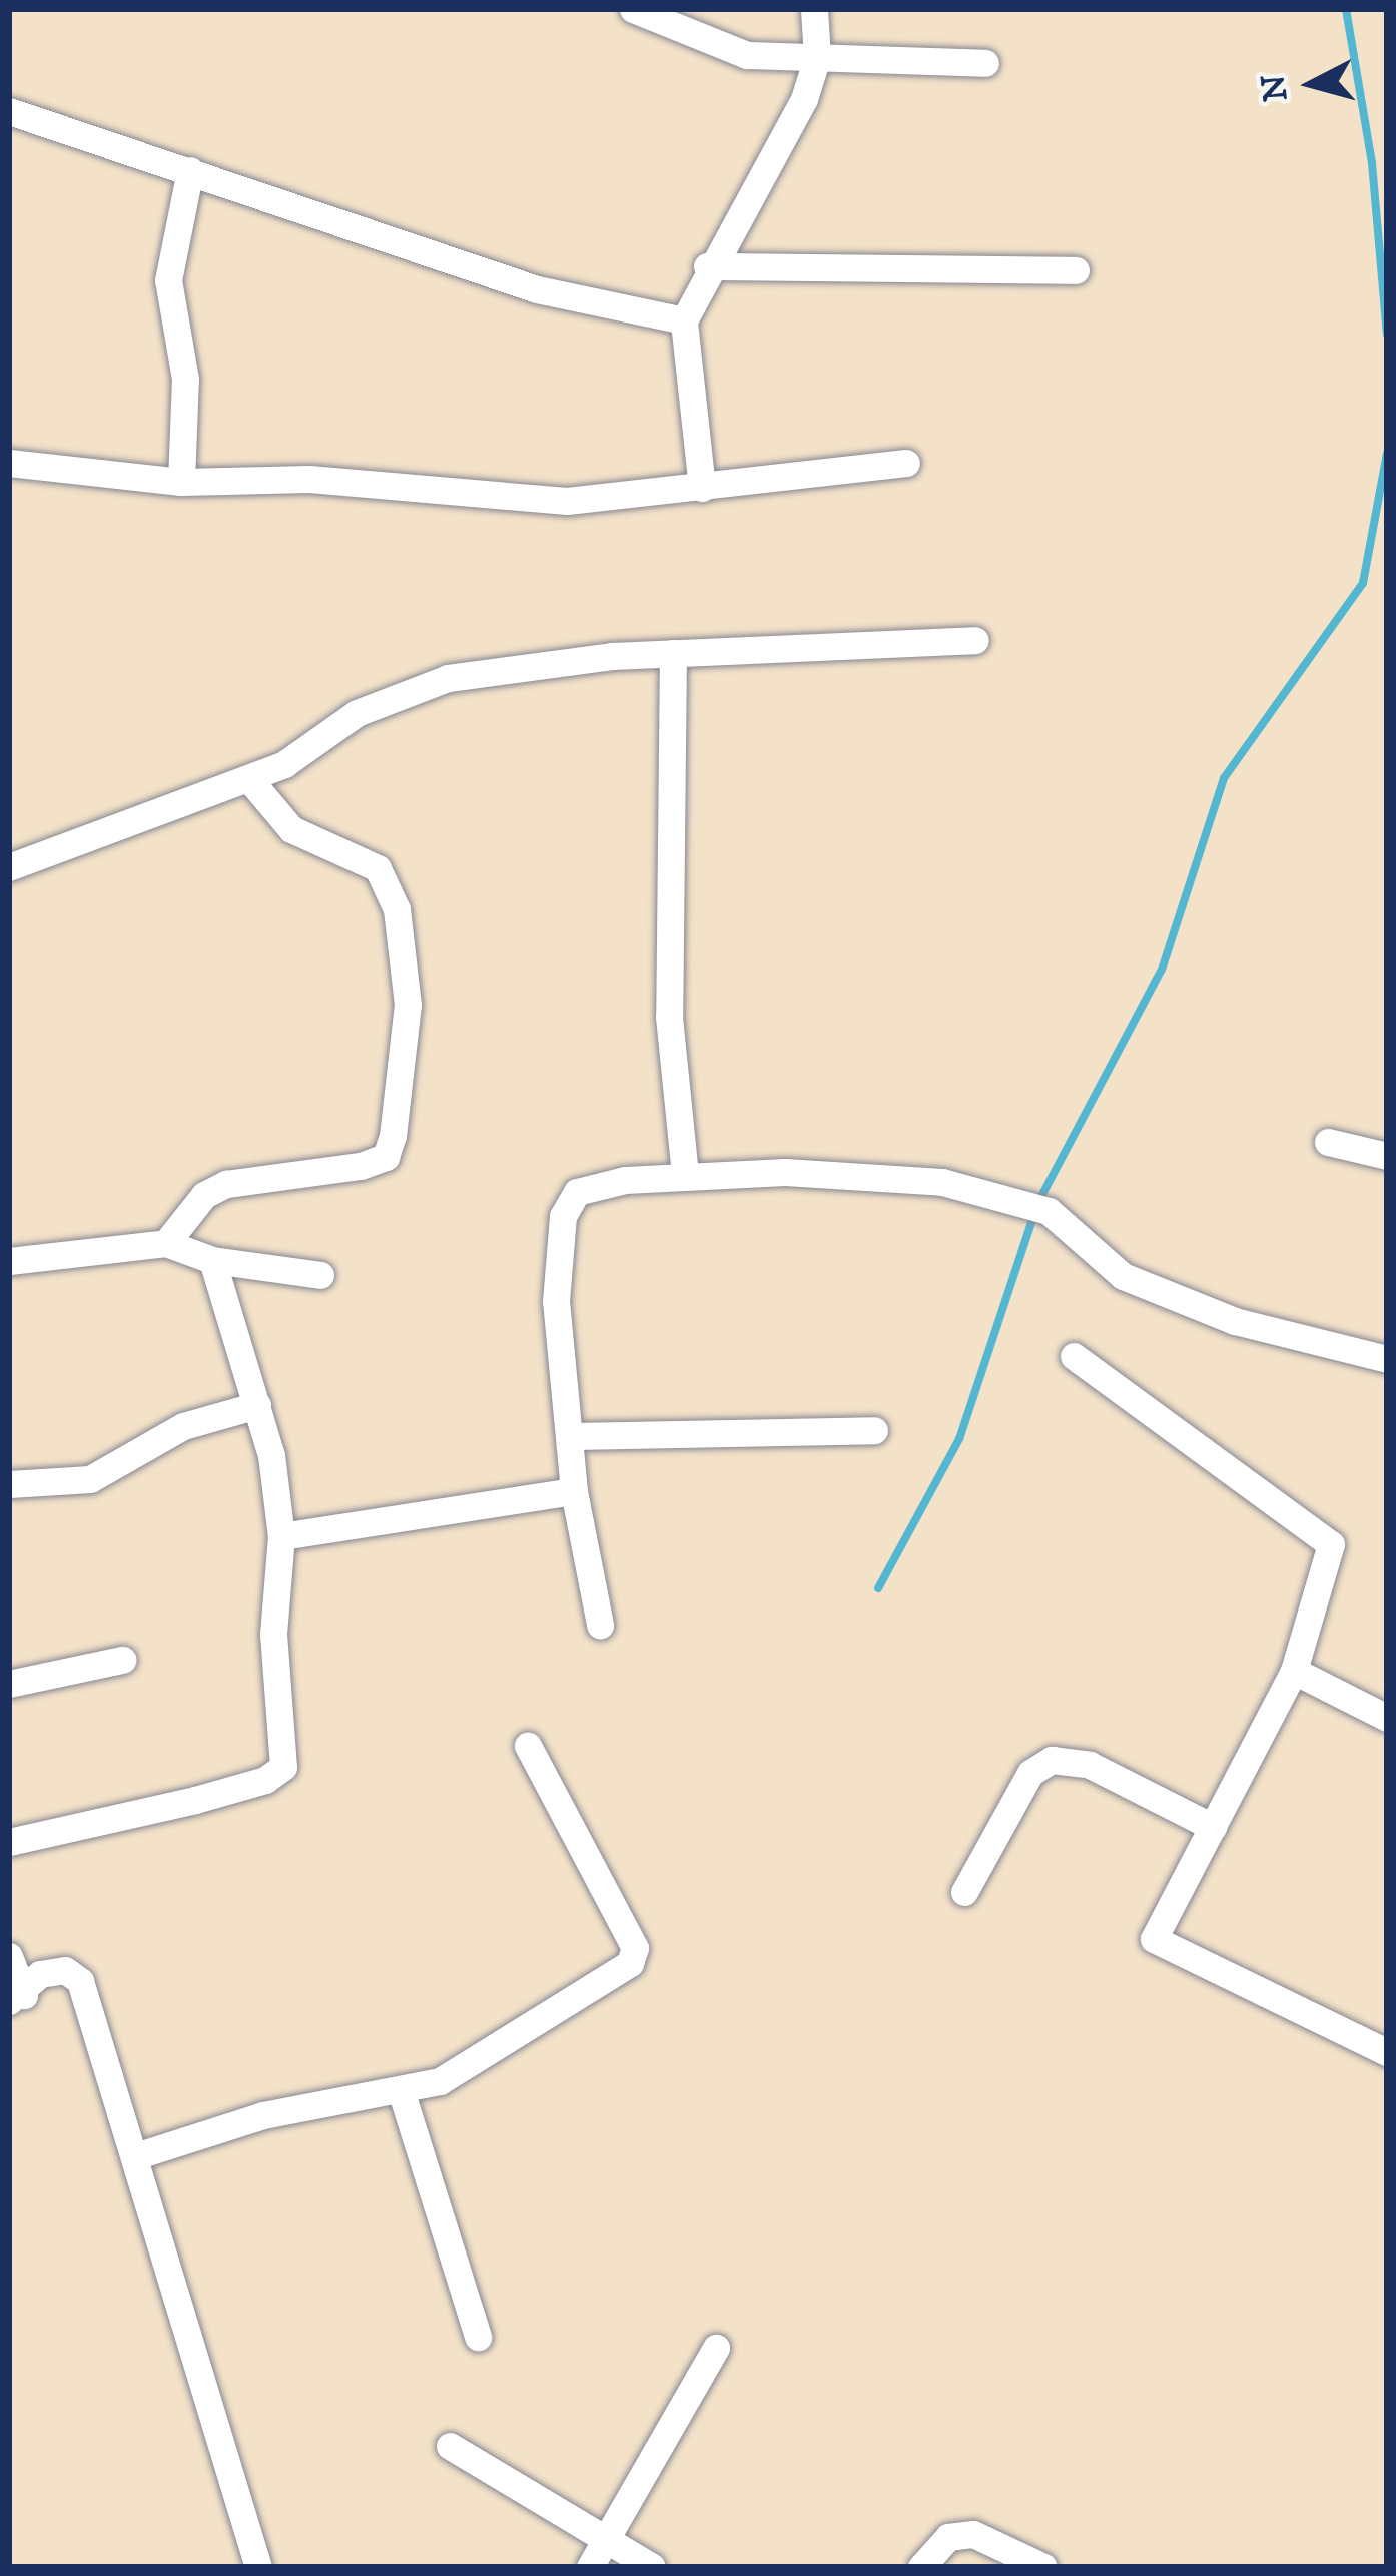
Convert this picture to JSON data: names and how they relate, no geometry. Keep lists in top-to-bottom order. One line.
{"north":"left"}
